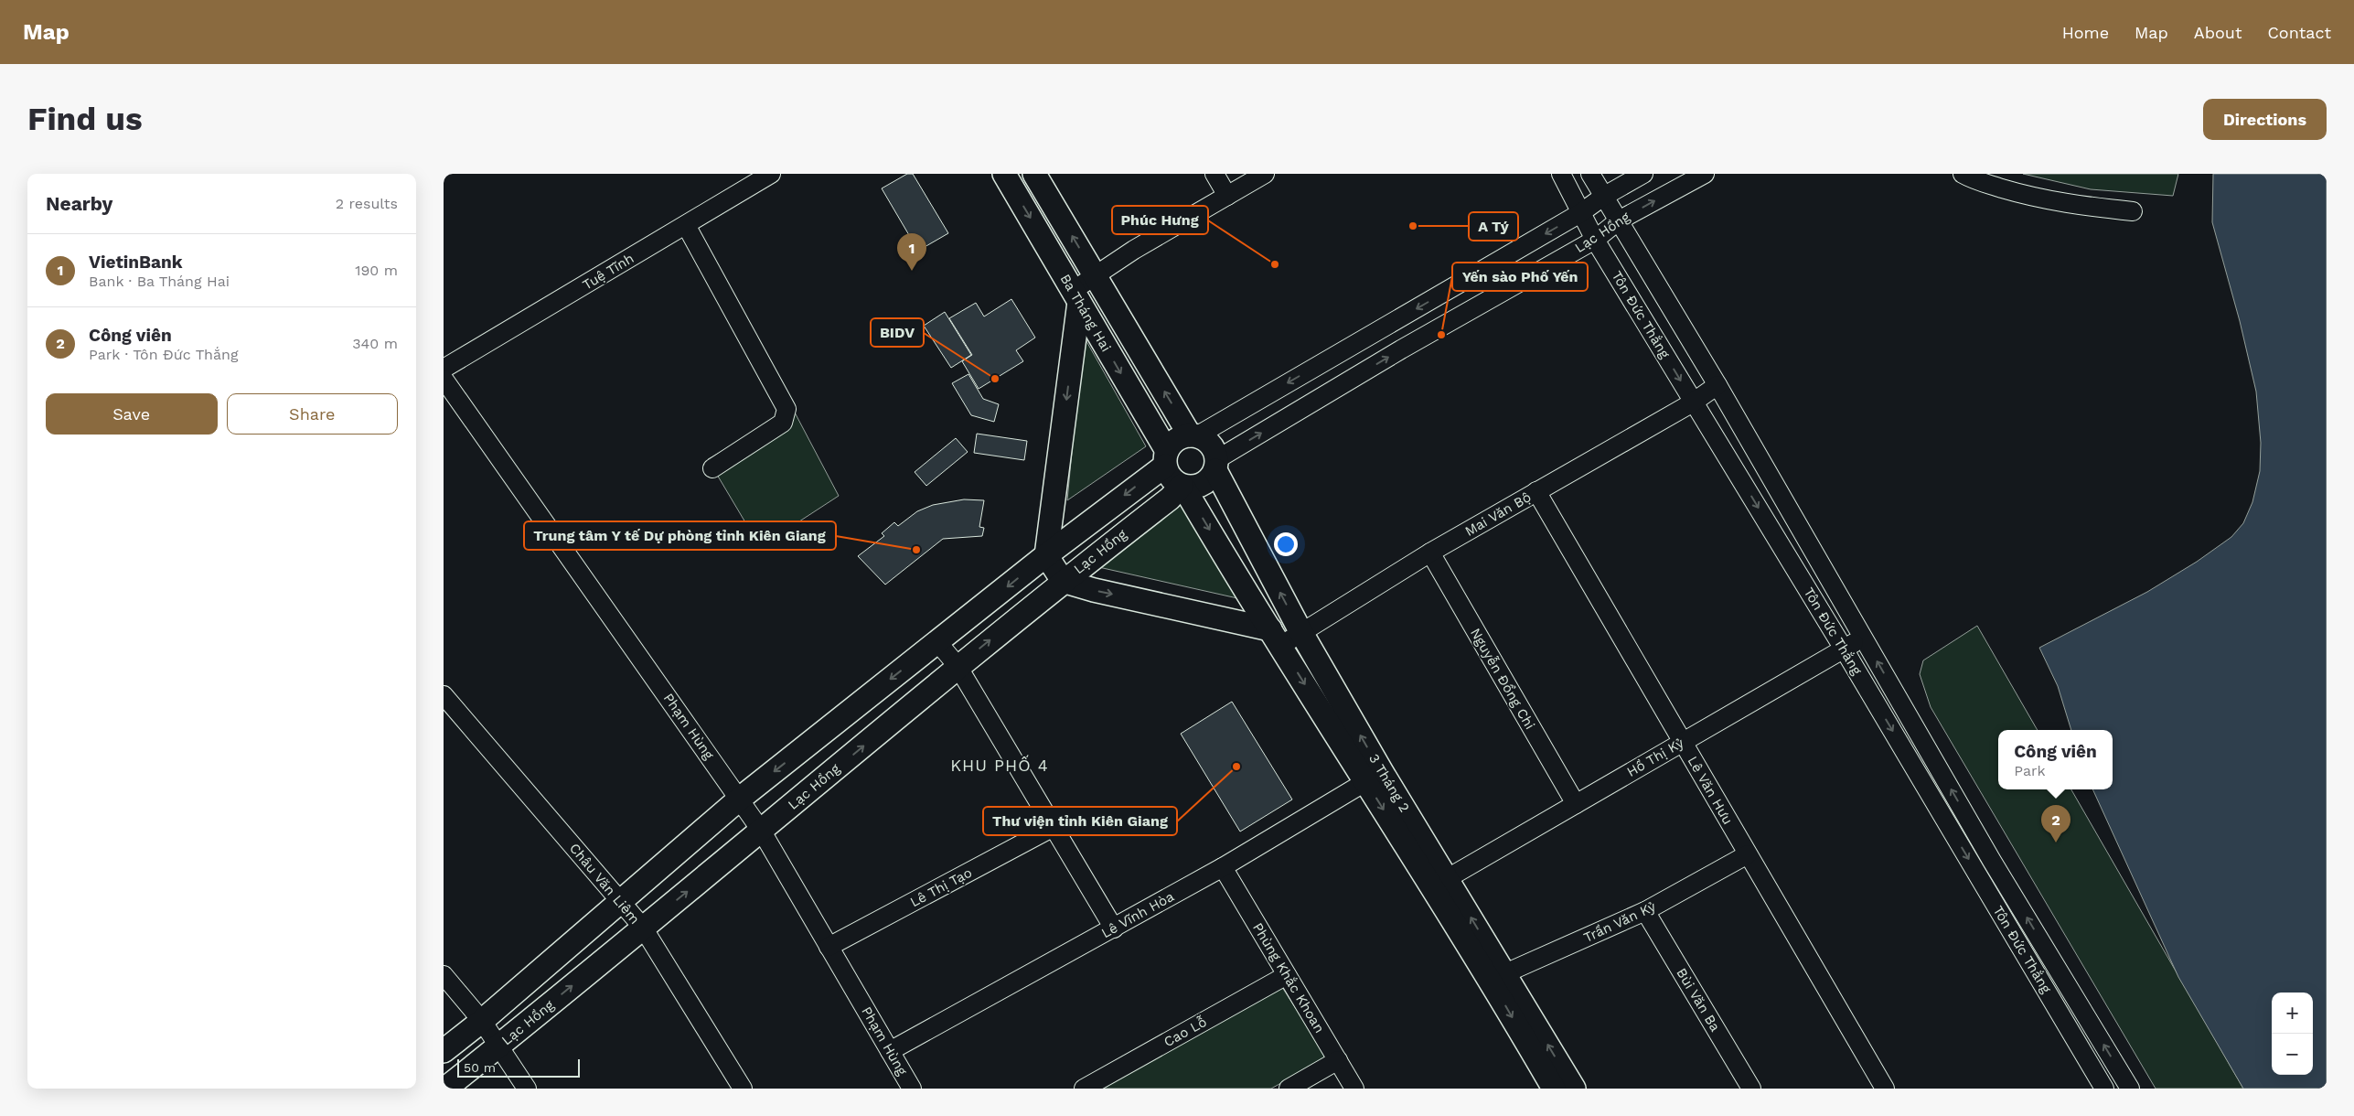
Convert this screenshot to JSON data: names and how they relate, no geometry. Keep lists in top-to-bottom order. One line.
{"streets":{"main road":["Lạc Hồng","Ba Tháng Hai","3 Tháng 2"],"street":["Tuệ Tĩnh","Tôn Đức Thắng","Mai Văn Bộ","Nguyễn Đổng Chi","Phạm Hùng","Hồ Thị Kỷ","Lê Văn Hưu","Châu Văn Liêm","Lê Thị Tạo","Lê Vĩnh Hòa","Trần Văn Kỷ","Phùng Khắc Khoan","Bùi Văn Ba","Cao Lỗ"]},"crossings":[["Lạc Hồng","Ba Tháng Hai"],["Lạc Hồng","Tôn Đức Thắng"],["Lạc Hồng","Phạm Hùng"],["Lạc Hồng","3 Tháng 2"],["Lạc Hồng","Châu Văn Liêm"],["Ba Tháng Hai","3 Tháng 2"],["Tôn Đức Thắng","Mai Văn Bộ"],["Tôn Đức Thắng","Hồ Thị Kỷ"],["Mai Văn Bộ","Nguyễn Đổng Chi"],["Mai Văn Bộ","3 Tháng 2"],["Mai Văn Bộ","Lê Văn Hưu"],["Nguyễn Đổng Chi","Hồ Thị Kỷ"],["Phạm Hùng","Lê Thị Tạo"],["Phạm Hùng","Lê Vĩnh Hòa"],["Hồ Thị Kỷ","3 Tháng 2"],["Hồ Thị Kỷ","Lê Văn Hưu"],["3 Tháng 2","Lê Vĩnh Hòa"],["3 Tháng 2","Trần Văn Kỷ"],["Lê Văn Hưu","Trần Văn Kỷ"],["Lê Vĩnh Hòa","Phùng Khắc Khoan"],["Trần Văn Kỷ","Bùi Văn Ba"],["Phùng Khắc Khoan","Cao Lỗ"]],"districts":["KHU PHỐ 4"],"places":["A Tý","Phúc Hưng","Yến sào Phố Yến","BIDV","Trung tâm Y tế Dự phòng tỉnh Kiên Giang","Thư viện tỉnh Kiên Giang"],"scale_bar":"50 m","page":{"header":"Map","nav":["Home","Map","About","Contact"],"buttons":["Directions",["Save","Share"]],"title":"Find us","heading":["Nearby","2 results"],"list":[{"mark":"1","name":"VietinBank","note":"Bank · Ba Tháng Hai","value":"190 m"},{"mark":"2","name":"Công viên","note":"Park · Tôn Đức Thắng","value":"340 m"}],"pins":["1","2"],"popup":["Công viên","Park"],"map_buttons":["+","−"],"scale":"50 m"}}
